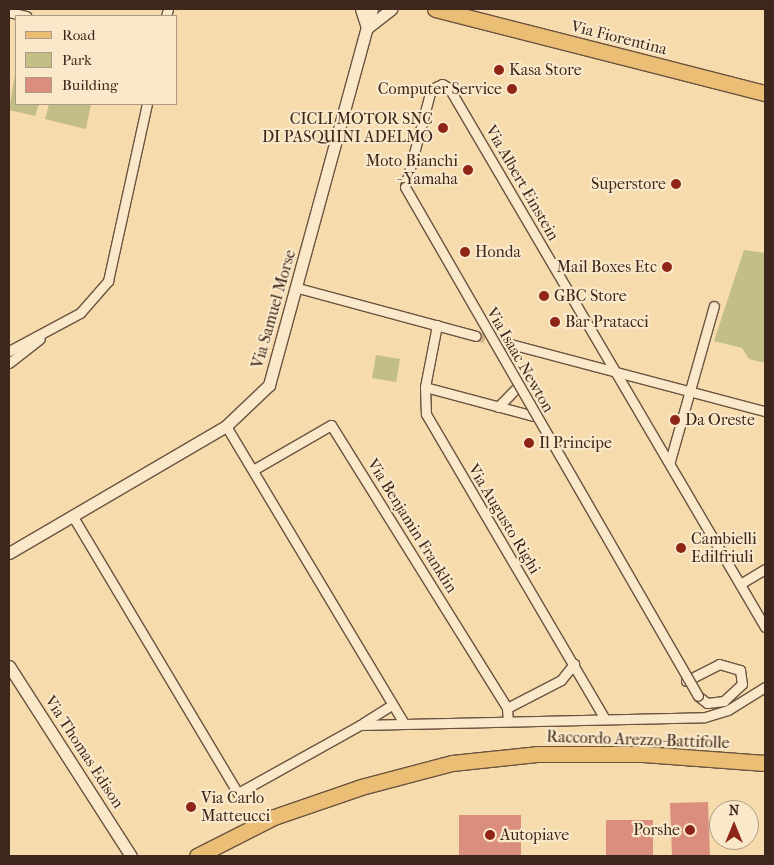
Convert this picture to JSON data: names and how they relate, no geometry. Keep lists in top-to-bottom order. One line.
{"streets":{"main road":["Via Fiorentina","Raccordo Arezzo-Battifolle"],"street":["Via Albert Einstein","Via Samuel Morse","Via Isaac Newton","Via Augusto Righi","Via Benjamin Franklin","Via Thomas Edison"]},"crossings":[["Via Albert Einstein","Via Isaac Newton"]],"places":["Kasa Store","Computer Service","CICLI MOTOR SNC DI PASQUINI ADELMO","Moto Bianchi - Yamaha","Superstore","Honda","Mail Boxes Etc","GBC Store","Bar Pratacci","Da Oreste","Il Principe","Cambielli Edilfriuli","Via Carlo Matteucci","Porshe","Autopiave"],"legend":["Road","Park","Building"],"north":"top"}
